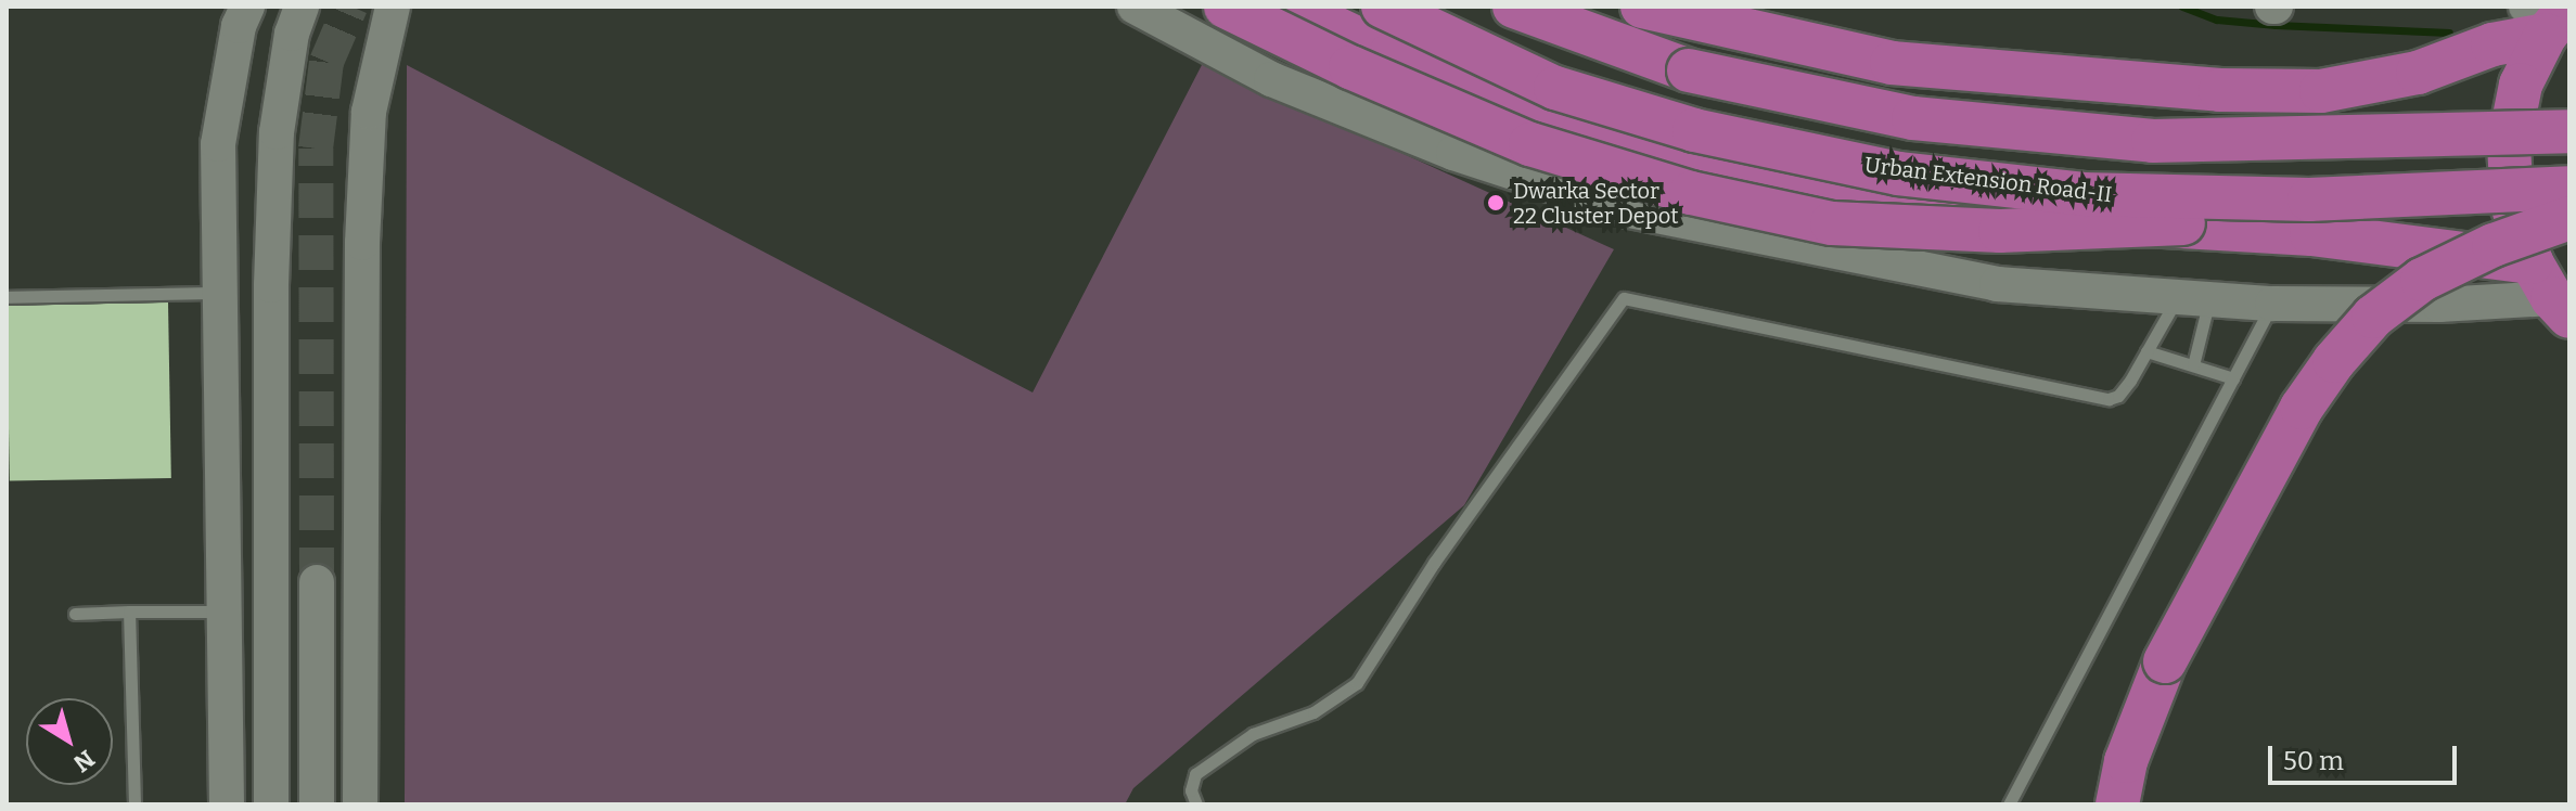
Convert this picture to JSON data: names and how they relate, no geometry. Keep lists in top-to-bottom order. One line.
{"streets":{"highway":["Urban Extension Road-II"]},"places":["Dwarka Sector 22 Cluster Depot"],"scale_bar":"50 m","north":"bottom right"}
